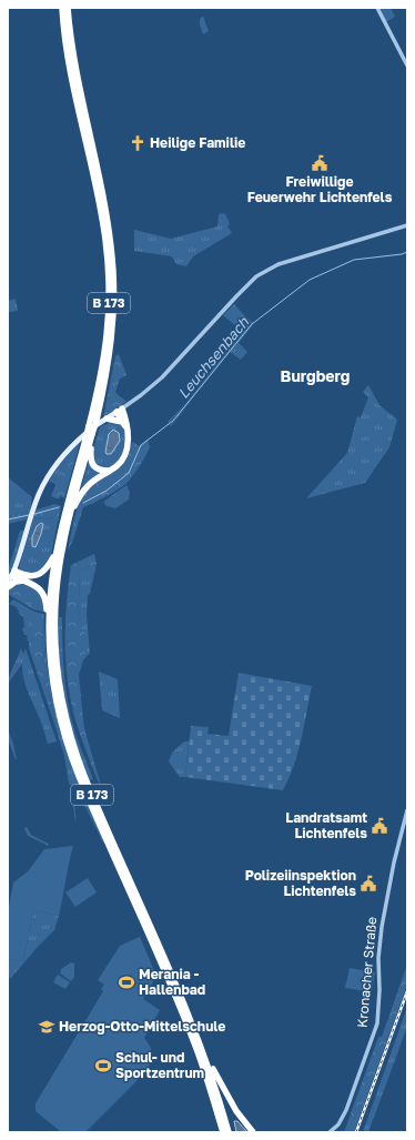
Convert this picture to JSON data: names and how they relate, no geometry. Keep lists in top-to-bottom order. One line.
{"streets":{"highway":["B 173"],"street":["Kronacher Straße"]},"districts":["Burgberg"],"water":["Leuchsenbach"],"places":{"church":["Heilige Familie"],"public building":["Freiwillige Feuerwehr Lichtenfels","Landratsamt Lichtenfels","Polizeiinspektion Lichtenfels"],"sports":["Merania - Hallenbad","Schul- und Sportzentrum"],"school or university":["Herzog-Otto-Mittelschule"]}}
